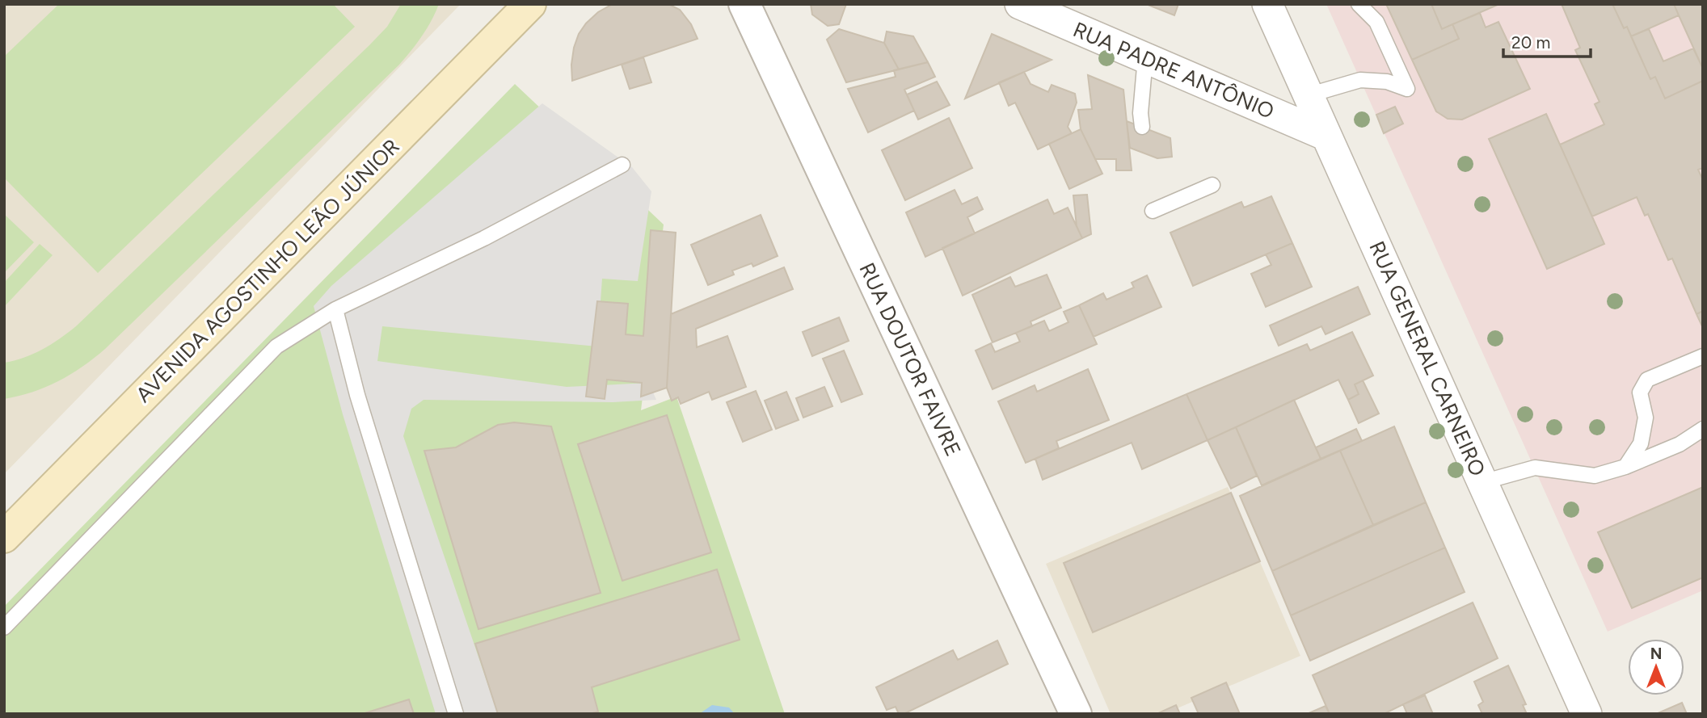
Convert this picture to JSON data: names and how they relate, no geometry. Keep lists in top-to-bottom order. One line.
{"streets":{"main road":["AVENIDA AGOSTINHO LEÃO JÚNIOR"],"street":["RUA PADRE ANTÔNIO","RUA GENERAL CARNEIRO","RUA DOUTOR FAIVRE"]},"crossings":[["RUA PADRE ANTÔNIO","RUA GENERAL CARNEIRO"]],"scale_bar":"20 m","north":"top"}
